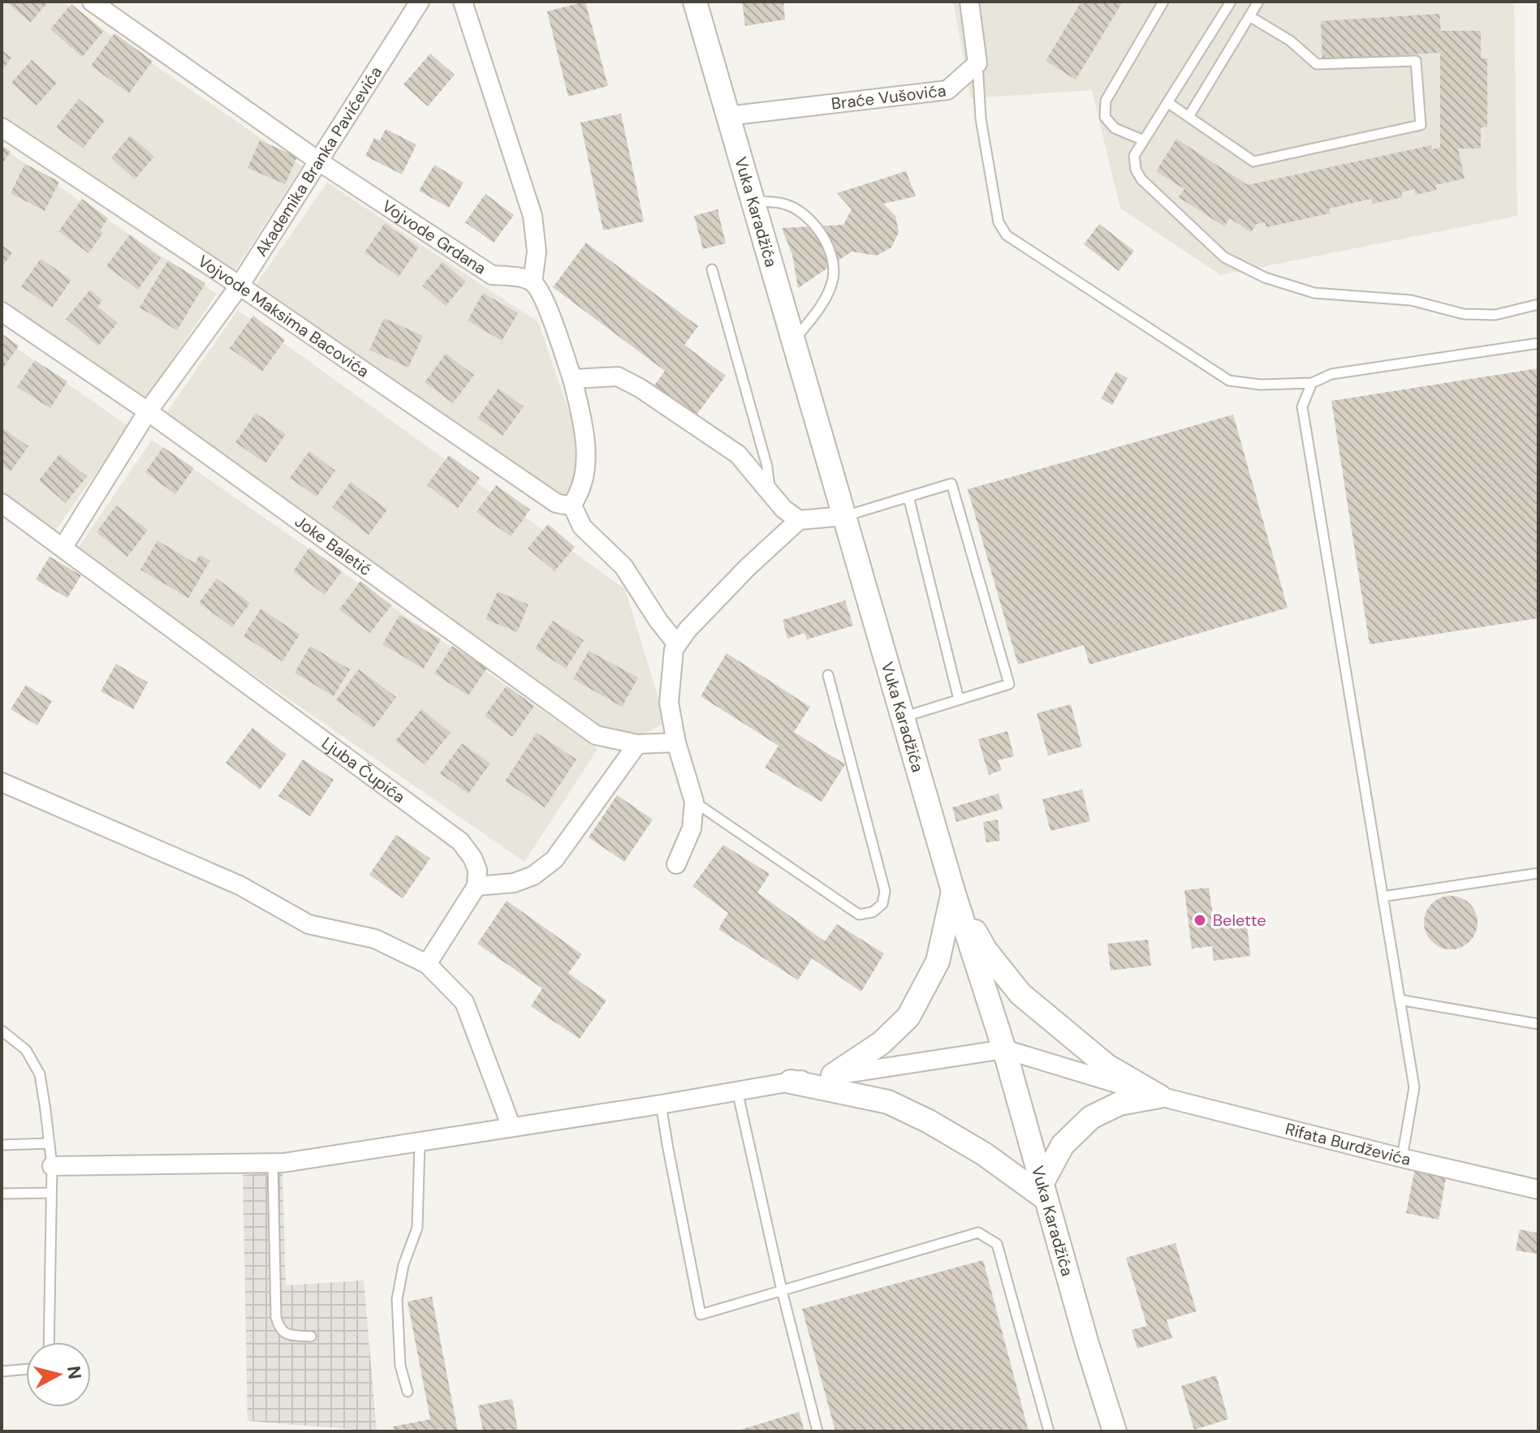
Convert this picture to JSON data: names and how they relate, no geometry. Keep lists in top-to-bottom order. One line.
{"streets":{"street":["Braće Vušovića","Akademika Branka Pavićevića","Vuka Karadžića","Vojvode Grdana","Vojvode Maksima Bacovića","Joke Baletić","Ljuba Čupića","Rifata Burdževića"]},"crossings":[["Braće Vušovića","Vuka Karadžića"],["Akademika Branka Pavićevića","Vojvode Grdana"],["Akademika Branka Pavićevića","Vojvode Maksima Bacovića"],["Akademika Branka Pavićevića","Joke Baletić"],["Akademika Branka Pavićevića","Ljuba Čupića"],["Vuka Karadžića","Rifata Burdževića"]],"places":["Belette"],"north":"right"}
